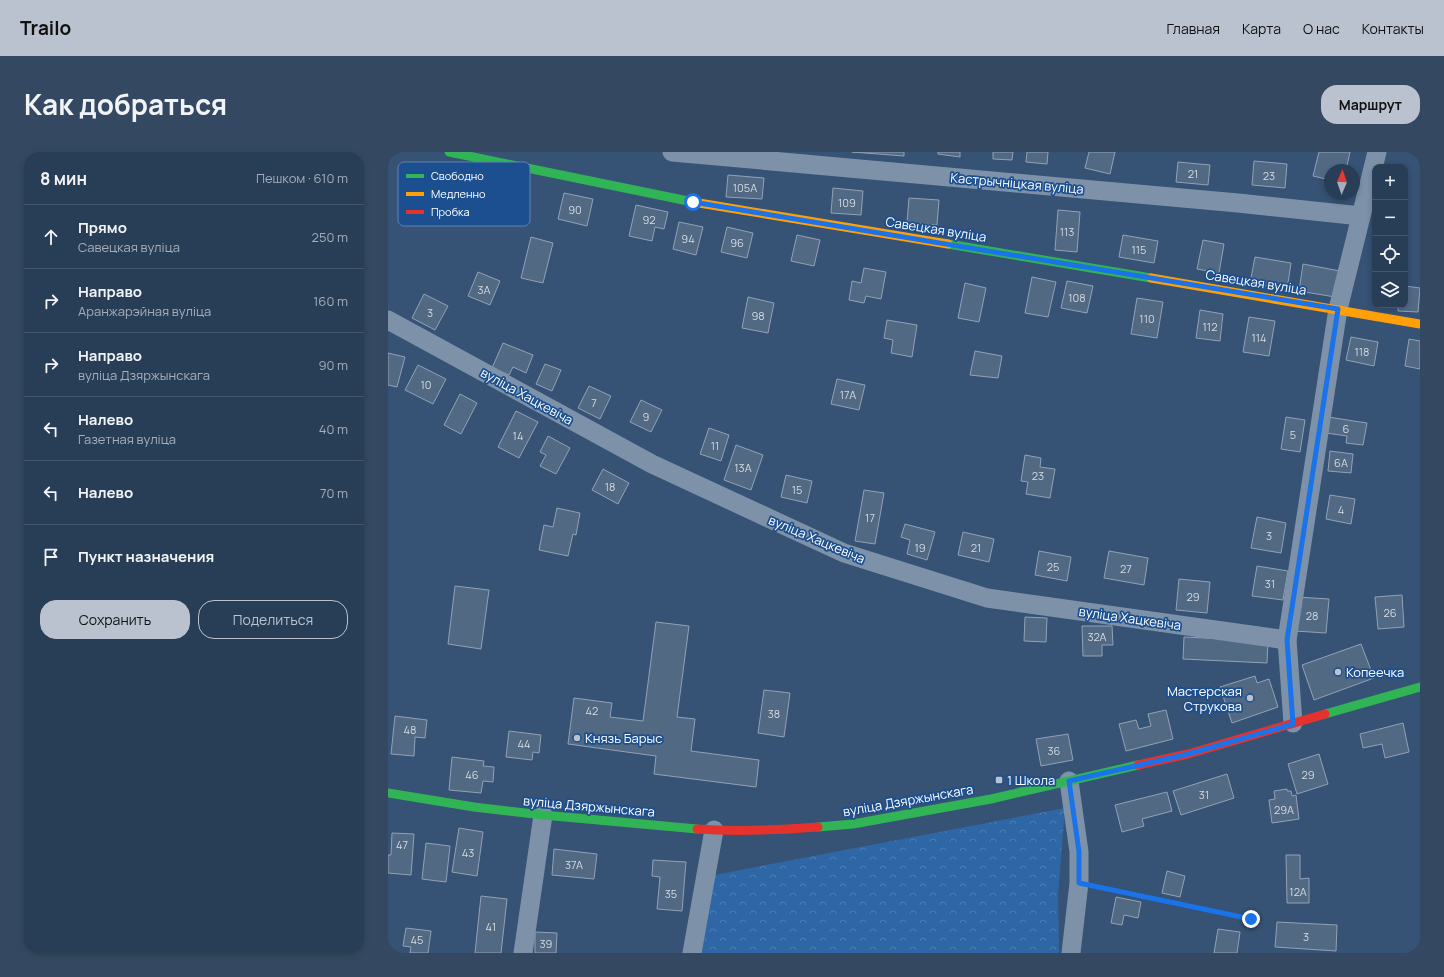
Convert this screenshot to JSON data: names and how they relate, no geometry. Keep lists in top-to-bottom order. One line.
{"streets":{"street":["Кастрычніцкая вуліца","Савецкая вуліца","вуліца Хацкевіча","вуліца Дзяржынскага"]},"places":{"other":["Копеечка","Мастерская Струкова","Князь Барыс"],"transit":["1 Школа"]},"house_numbers":["21","23","105А","109","90","92","113","94","96","115","3А","108","3","98","110","112","114","118","10","17А","7","9","6","5","14","11","6А","13А","23","18","15","4","17","3","19","21","25","27","31","29","26","28","32А","42","38","48","44","36","46","29","31","29А","47","43","37А","12А","35","41","3","45","39"],"legend":["Свободно","Медленно","Пробка"],"north":"top","page":{"header":"Trailo","nav":["Главная","Карта","О нас","Контакты"],"title":"Как добраться","buttons":["Маршрут",["Сохранить","Поделиться"]],"heading":["8 мин","Пешком · 610 m"],"map_buttons":["+","−"],"list":[["Прямо","Савецкая вуліца","250 m"],["Направо","Аранжарэйная вуліца","160 m"],["Направо","вуліца Дзяржынскага","90 m"],["Налево","Газетная вуліца","40 m"],["Налево","70 m"],"Пункт назначения"]}}
